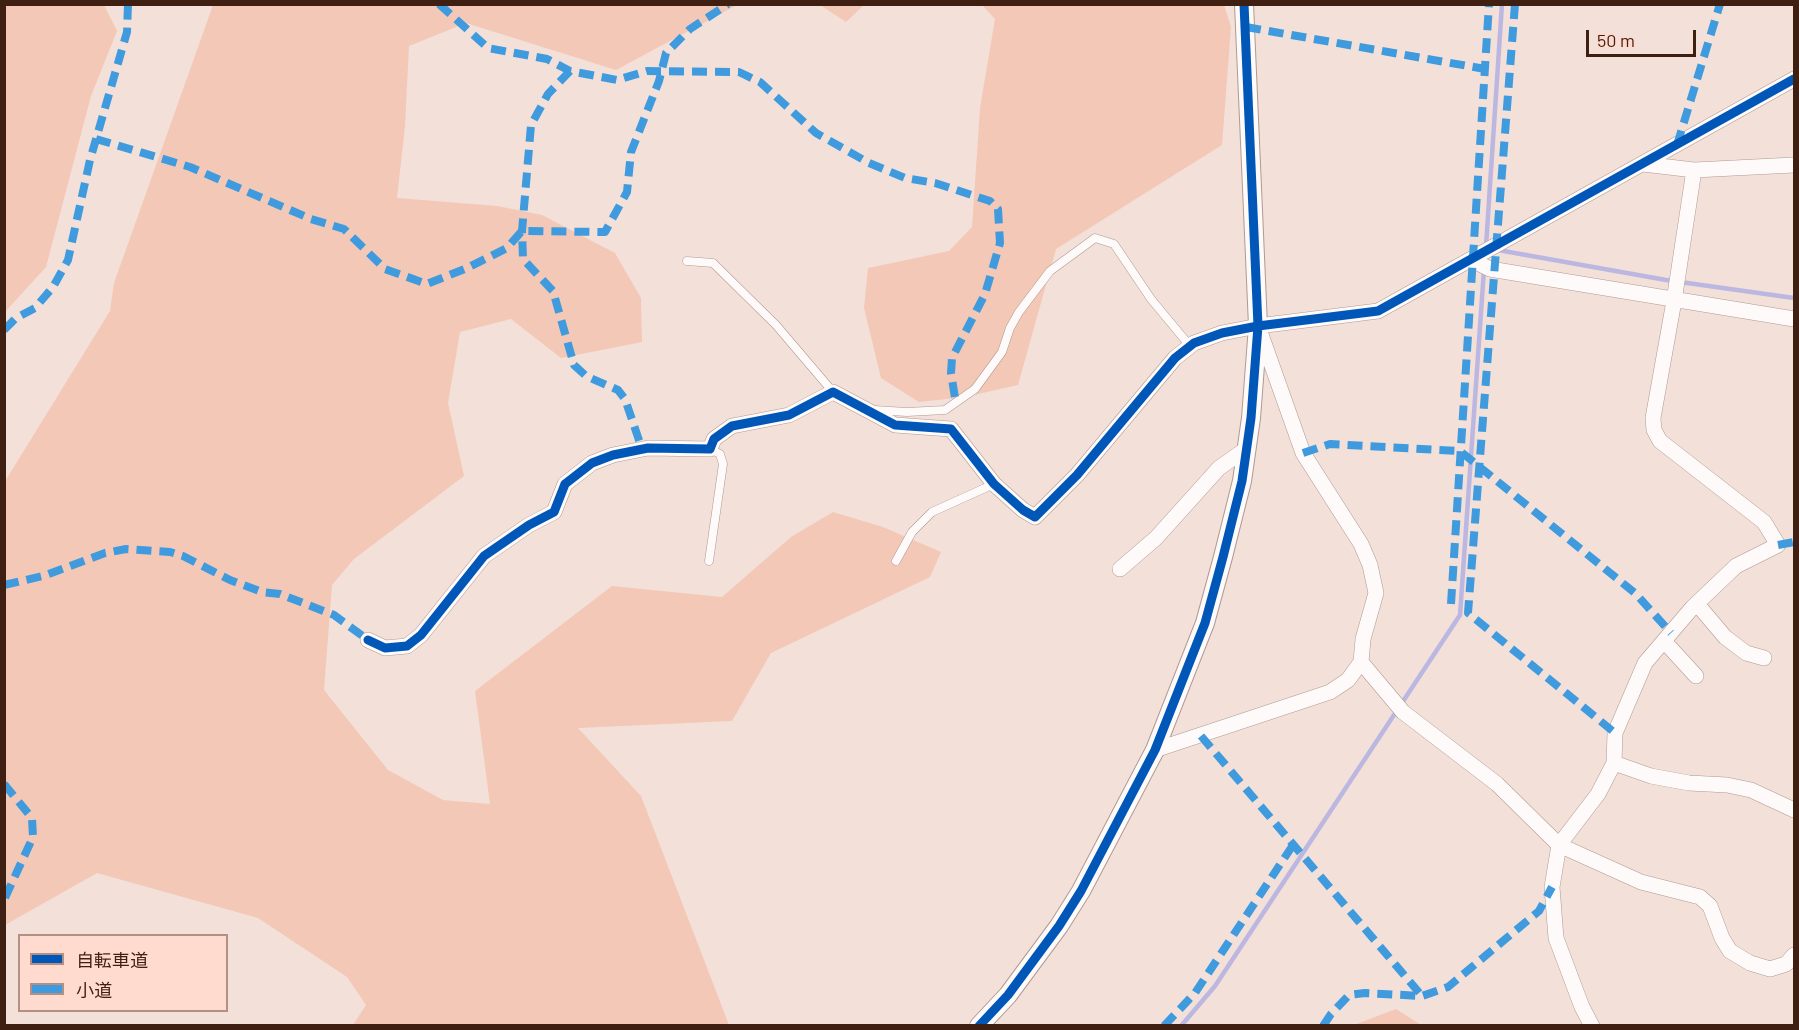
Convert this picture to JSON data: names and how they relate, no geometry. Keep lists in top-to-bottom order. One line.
{"legend":["自転車道","小道"],"scale_bar":"50 m"}
